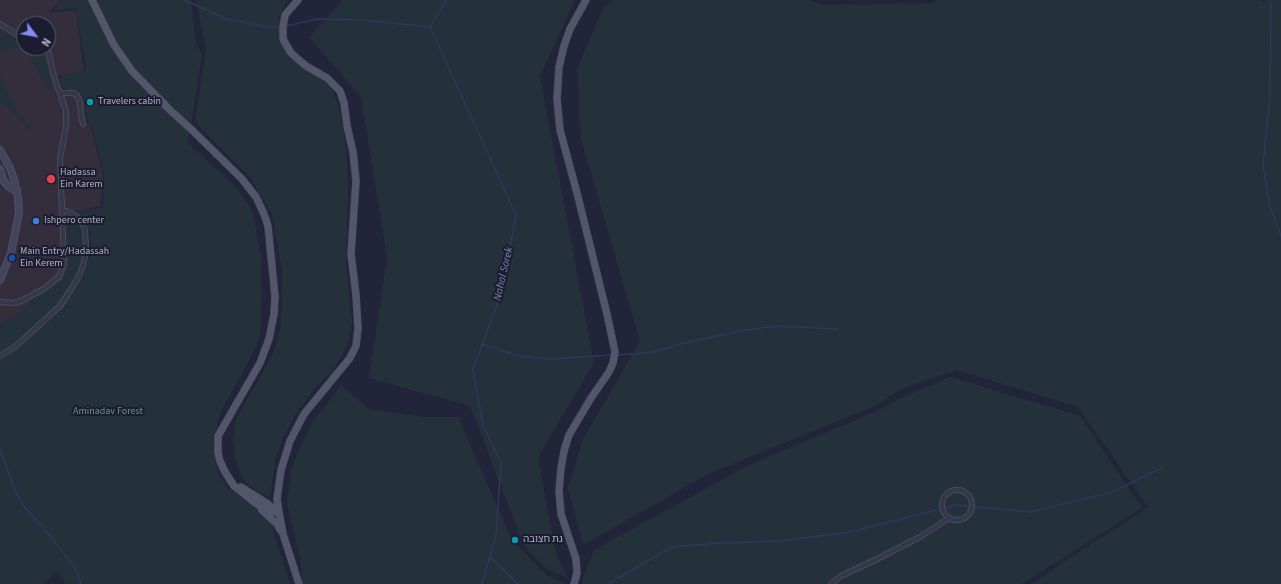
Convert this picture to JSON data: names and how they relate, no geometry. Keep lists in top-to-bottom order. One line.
{"water":["Nahal Sorek"],"parks":["Aminadav Forest"],"places":["Travelers cabin","Hadassa Ein Karem","Ishpero center","Main Entry/Hadassah Ein Kerem","גת חצובה"],"north":"bottom right"}
